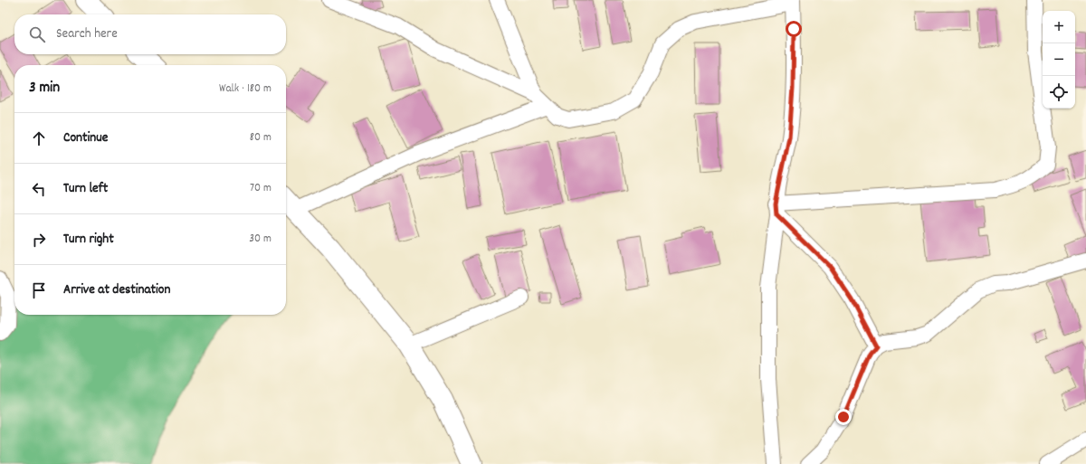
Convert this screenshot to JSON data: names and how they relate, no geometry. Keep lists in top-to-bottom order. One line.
{"page":{"map_buttons":["+","−"],"search":"Search here","heading":["3 min","Walk · 180 m"],"list":[["Continue","80 m"],["Turn left","70 m"],["Turn right","30 m"],"Arrive at destination"]}}
